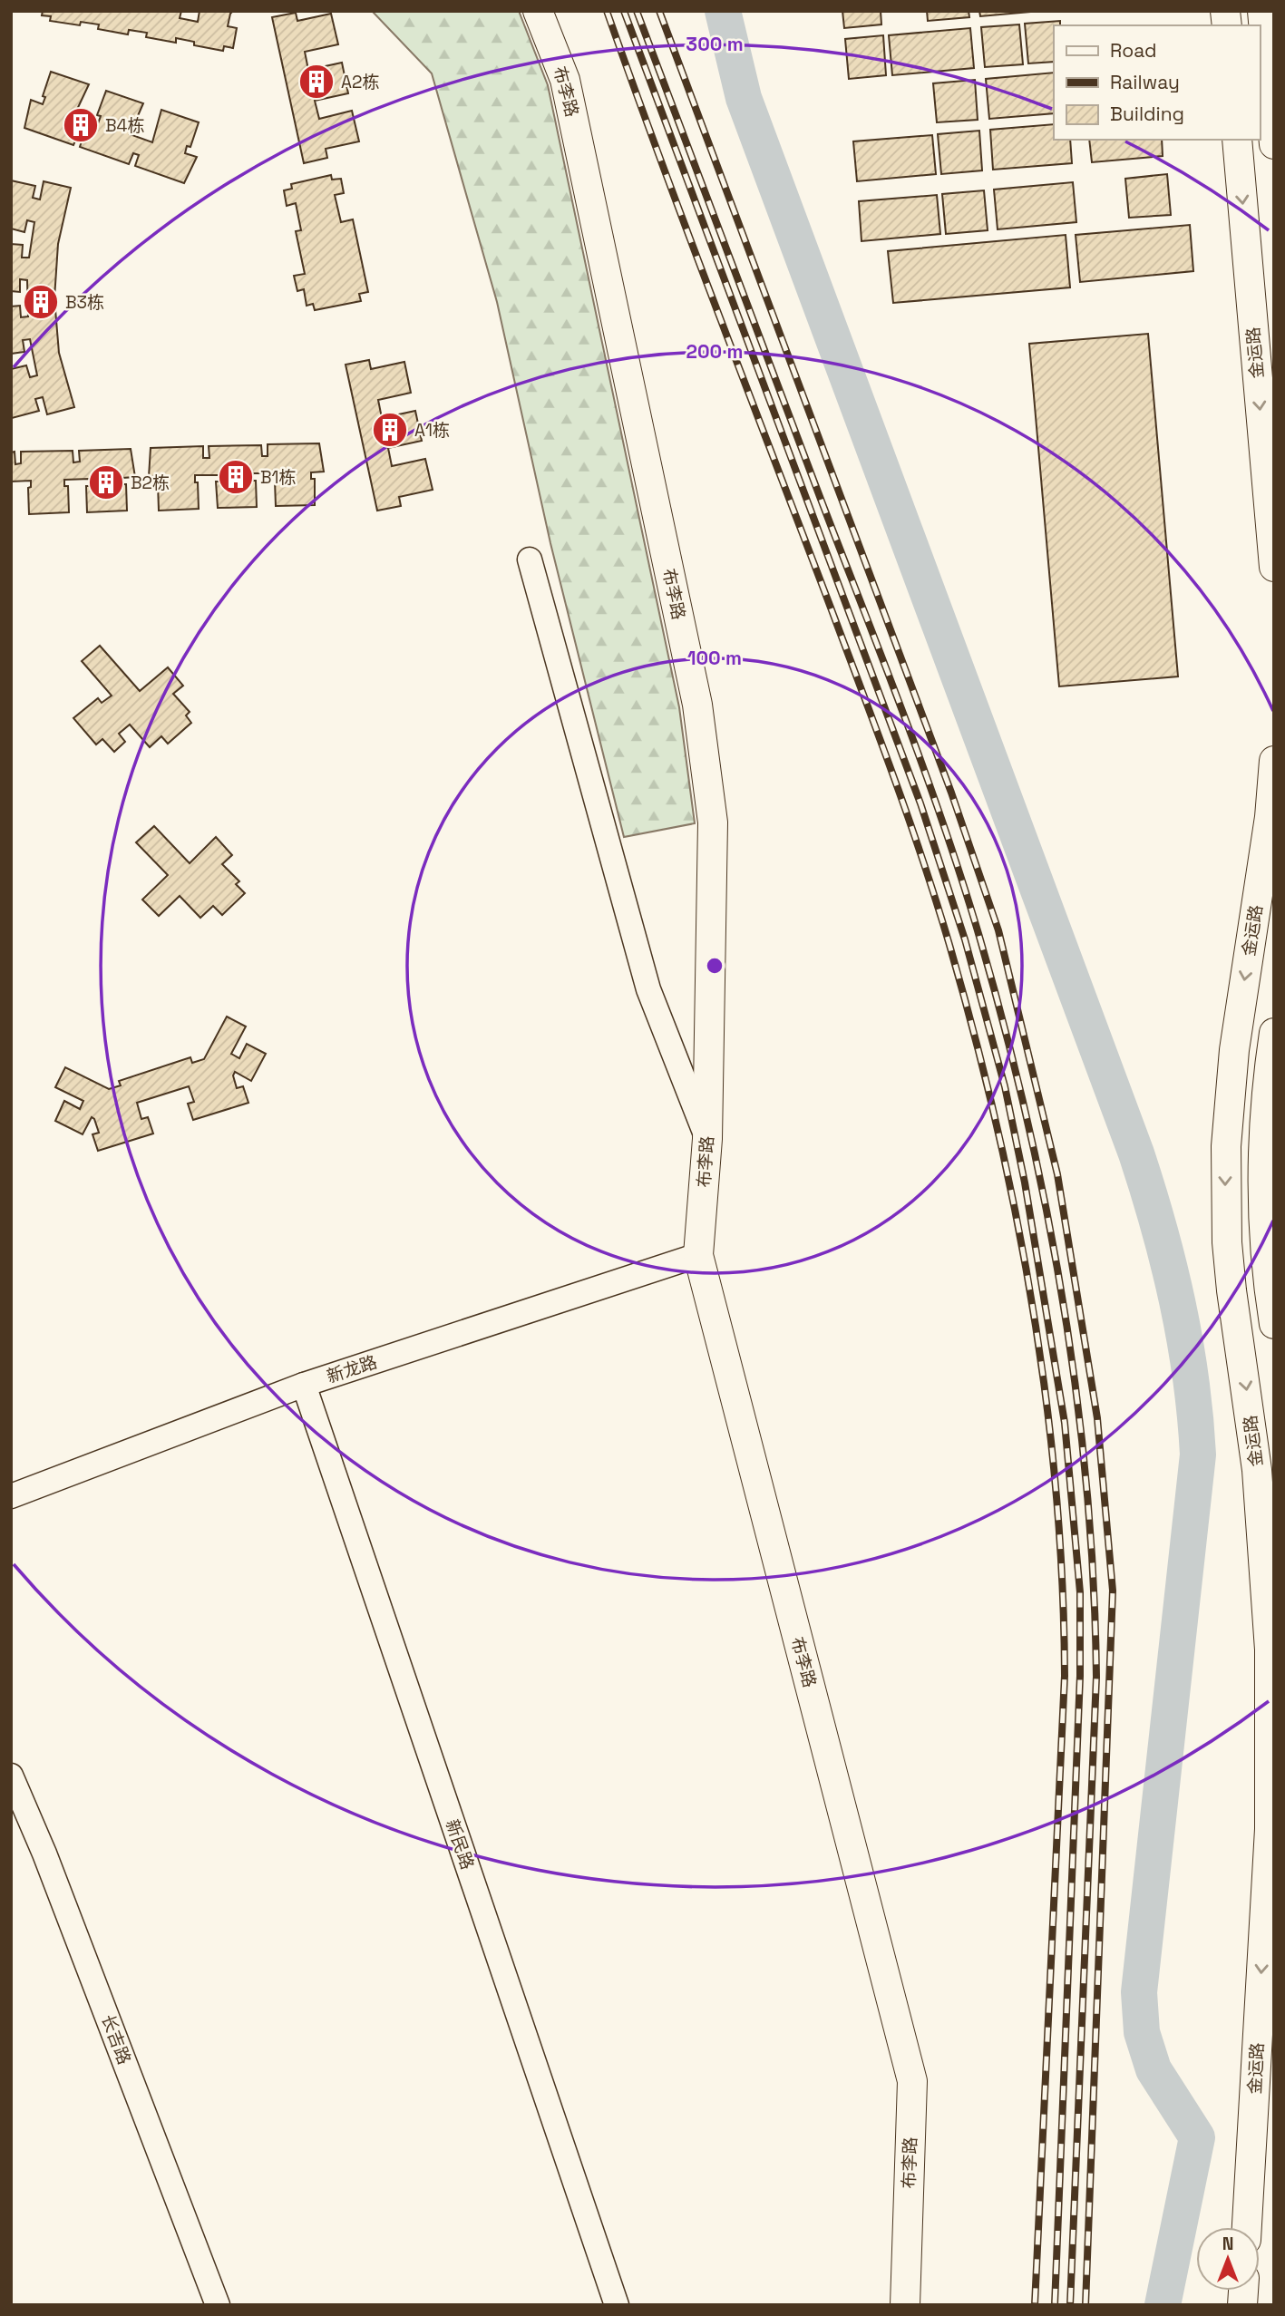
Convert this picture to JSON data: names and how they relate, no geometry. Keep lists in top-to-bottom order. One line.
{"streets":{"main road":["布李路","金运路"],"street":["新龙路","新民路","长吉路"]},"crossings":[["布李路","新龙路"],["新龙路","新民路"]],"one_way":["金运路"],"places":{"building":["A2栋","B4栋","B3栋","A1栋","B1栋","B2栋"]},"legend":["Road","Railway","Building"],"north":"top","rings":["300 m","200 m","100 m"]}
